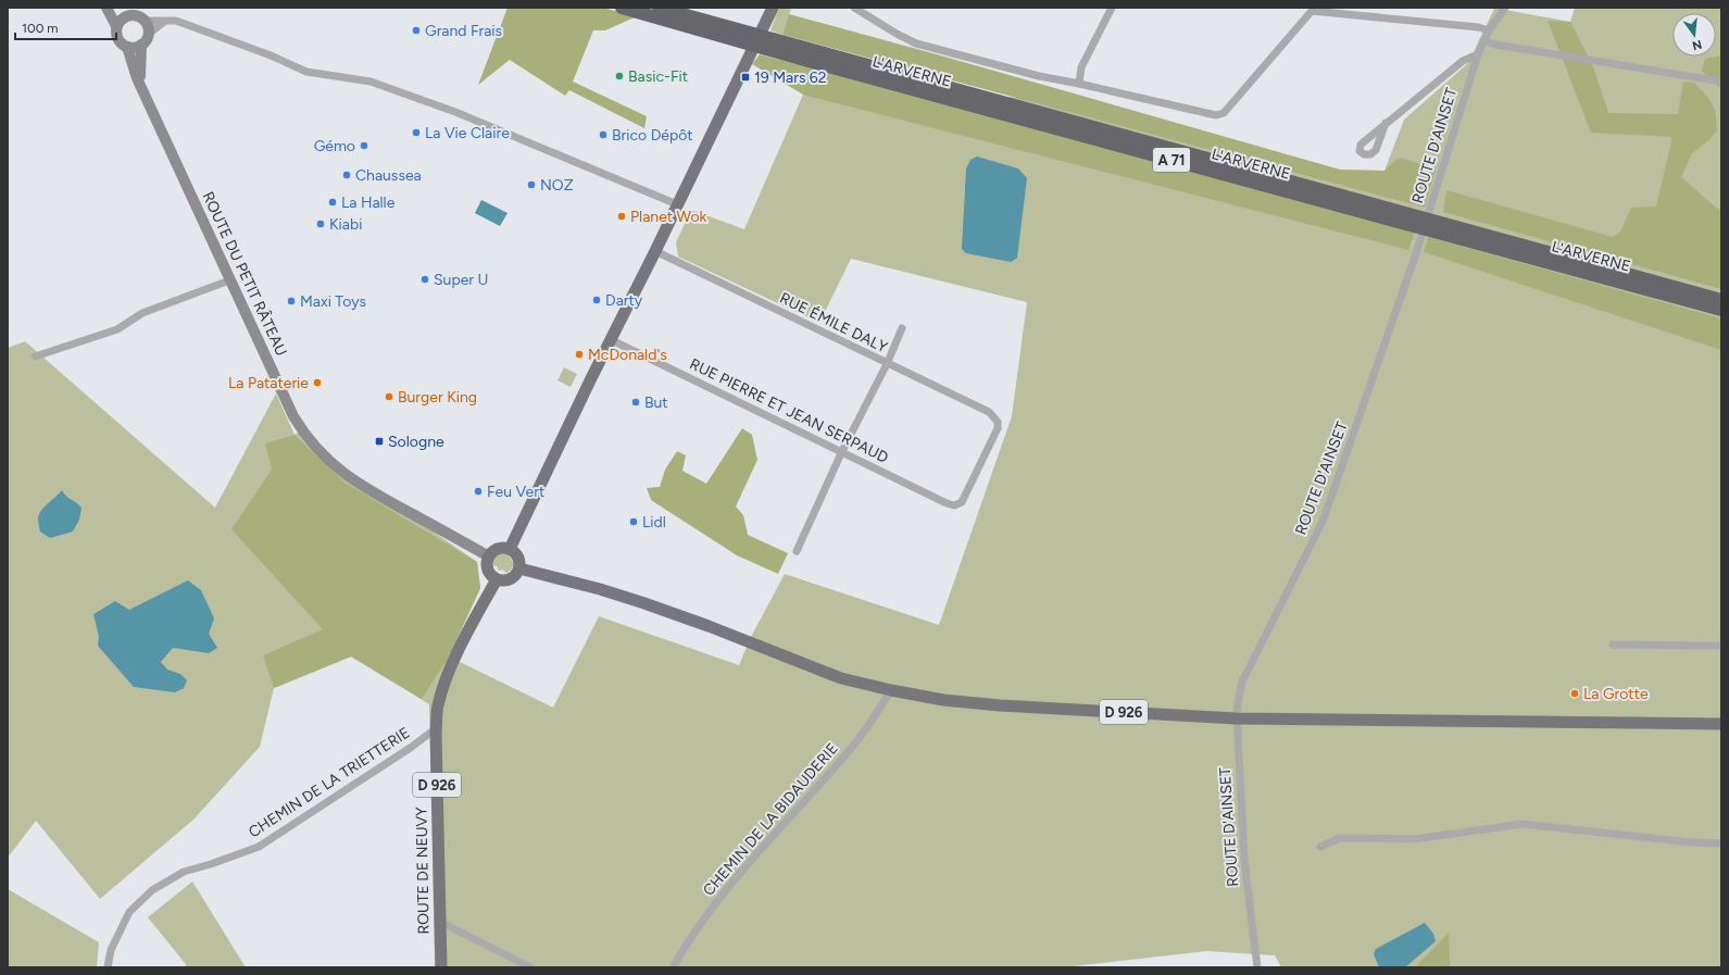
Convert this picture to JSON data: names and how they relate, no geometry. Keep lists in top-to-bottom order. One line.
{"streets":{"highway":["L'ARVERNE","A 71"],"main road":["D 926","ROUTE DE NEUVY"],"street":["ROUTE D'AINSET","ROUTE DU PETIT RÂTEAU","RUE ÉMILE DALY","RUE PIERRE ET JEAN SERPAUD","CHEMIN DE LA TRIETTERIE","CHEMIN DE LA BIDAUDERIE"]},"crossings":[["ROUTE D'AINSET","D 926"],["ROUTE DU PETIT RÂTEAU","D 926"],["ROUTE DU PETIT RÂTEAU","ROUTE DE NEUVY"],["RUE ÉMILE DALY","RUE PIERRE ET JEAN SERPAUD"],["D 926","CHEMIN DE LA BIDAUDERIE"],["D 926","ROUTE DE NEUVY"],["CHEMIN DE LA TRIETTERIE","ROUTE DE NEUVY"]],"places":{"other":["Grand Frais","Basic-Fit","La Vie Claire","Brico Dépôt","Gémo","Chaussea","NOZ","La Halle","Planet Wok","Kiabi","Super U","Darty","Maxi Toys","McDonald's","La Pataterie","Burger King","But","Feu Vert","Lidl","La Grotte"],"transit":["19 Mars 62","Sologne"]},"scale_bar":"100 m","north":"bottom"}
